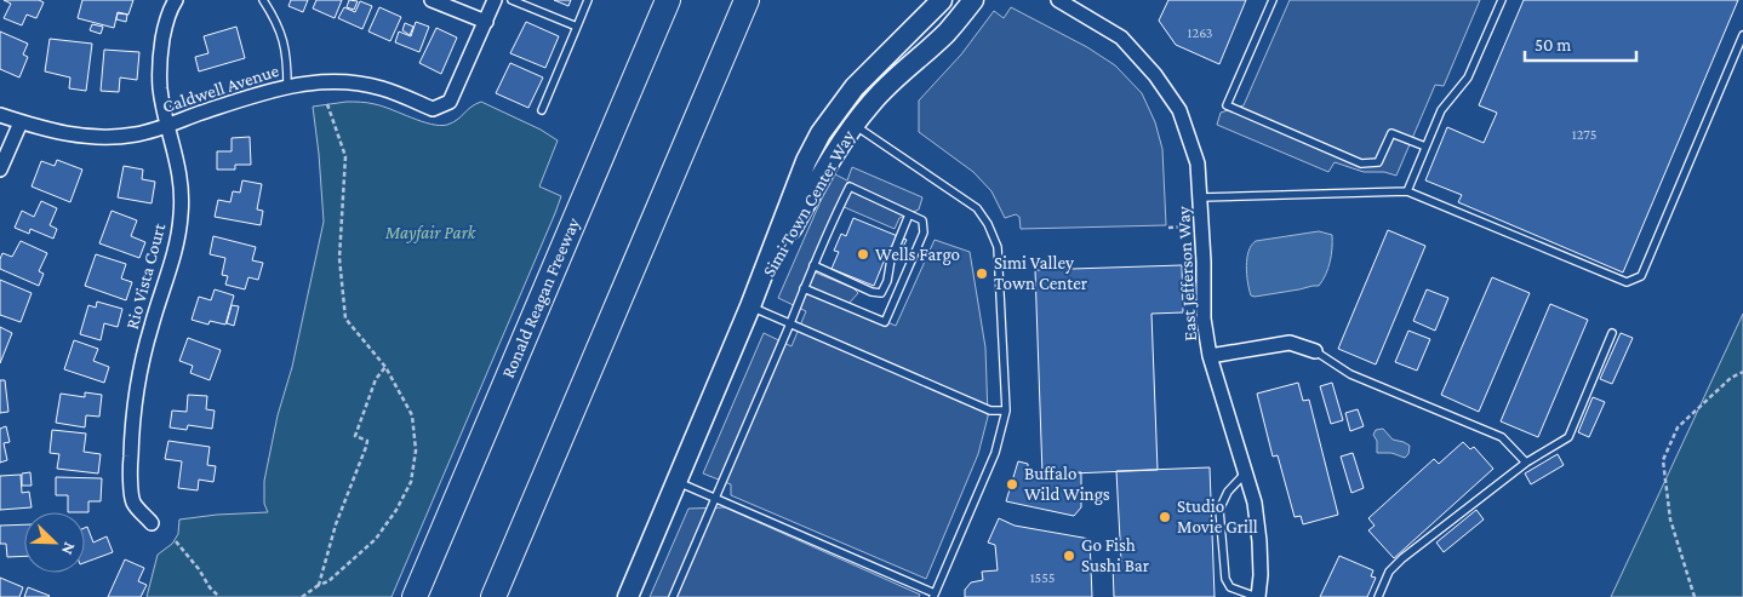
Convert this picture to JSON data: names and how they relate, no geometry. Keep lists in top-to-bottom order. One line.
{"streets":{"highway":["Ronald Reagan Freeway"],"street":["Caldwell Avenue","Simi Town Center Way","East Jefferson Way","Rio Vista Court"]},"crossings":[["Caldwell Avenue","Rio Vista Court"]],"parks":["Mayfair Park"],"places":["Wells Fargo","Simi Valley Town Center","Buffalo Wild Wings","Studio Movie Grill","Go Fish Sushi Bar"],"house_numbers":["1263","1275","1555"],"scale_bar":"50 m","north":"bottom right"}
